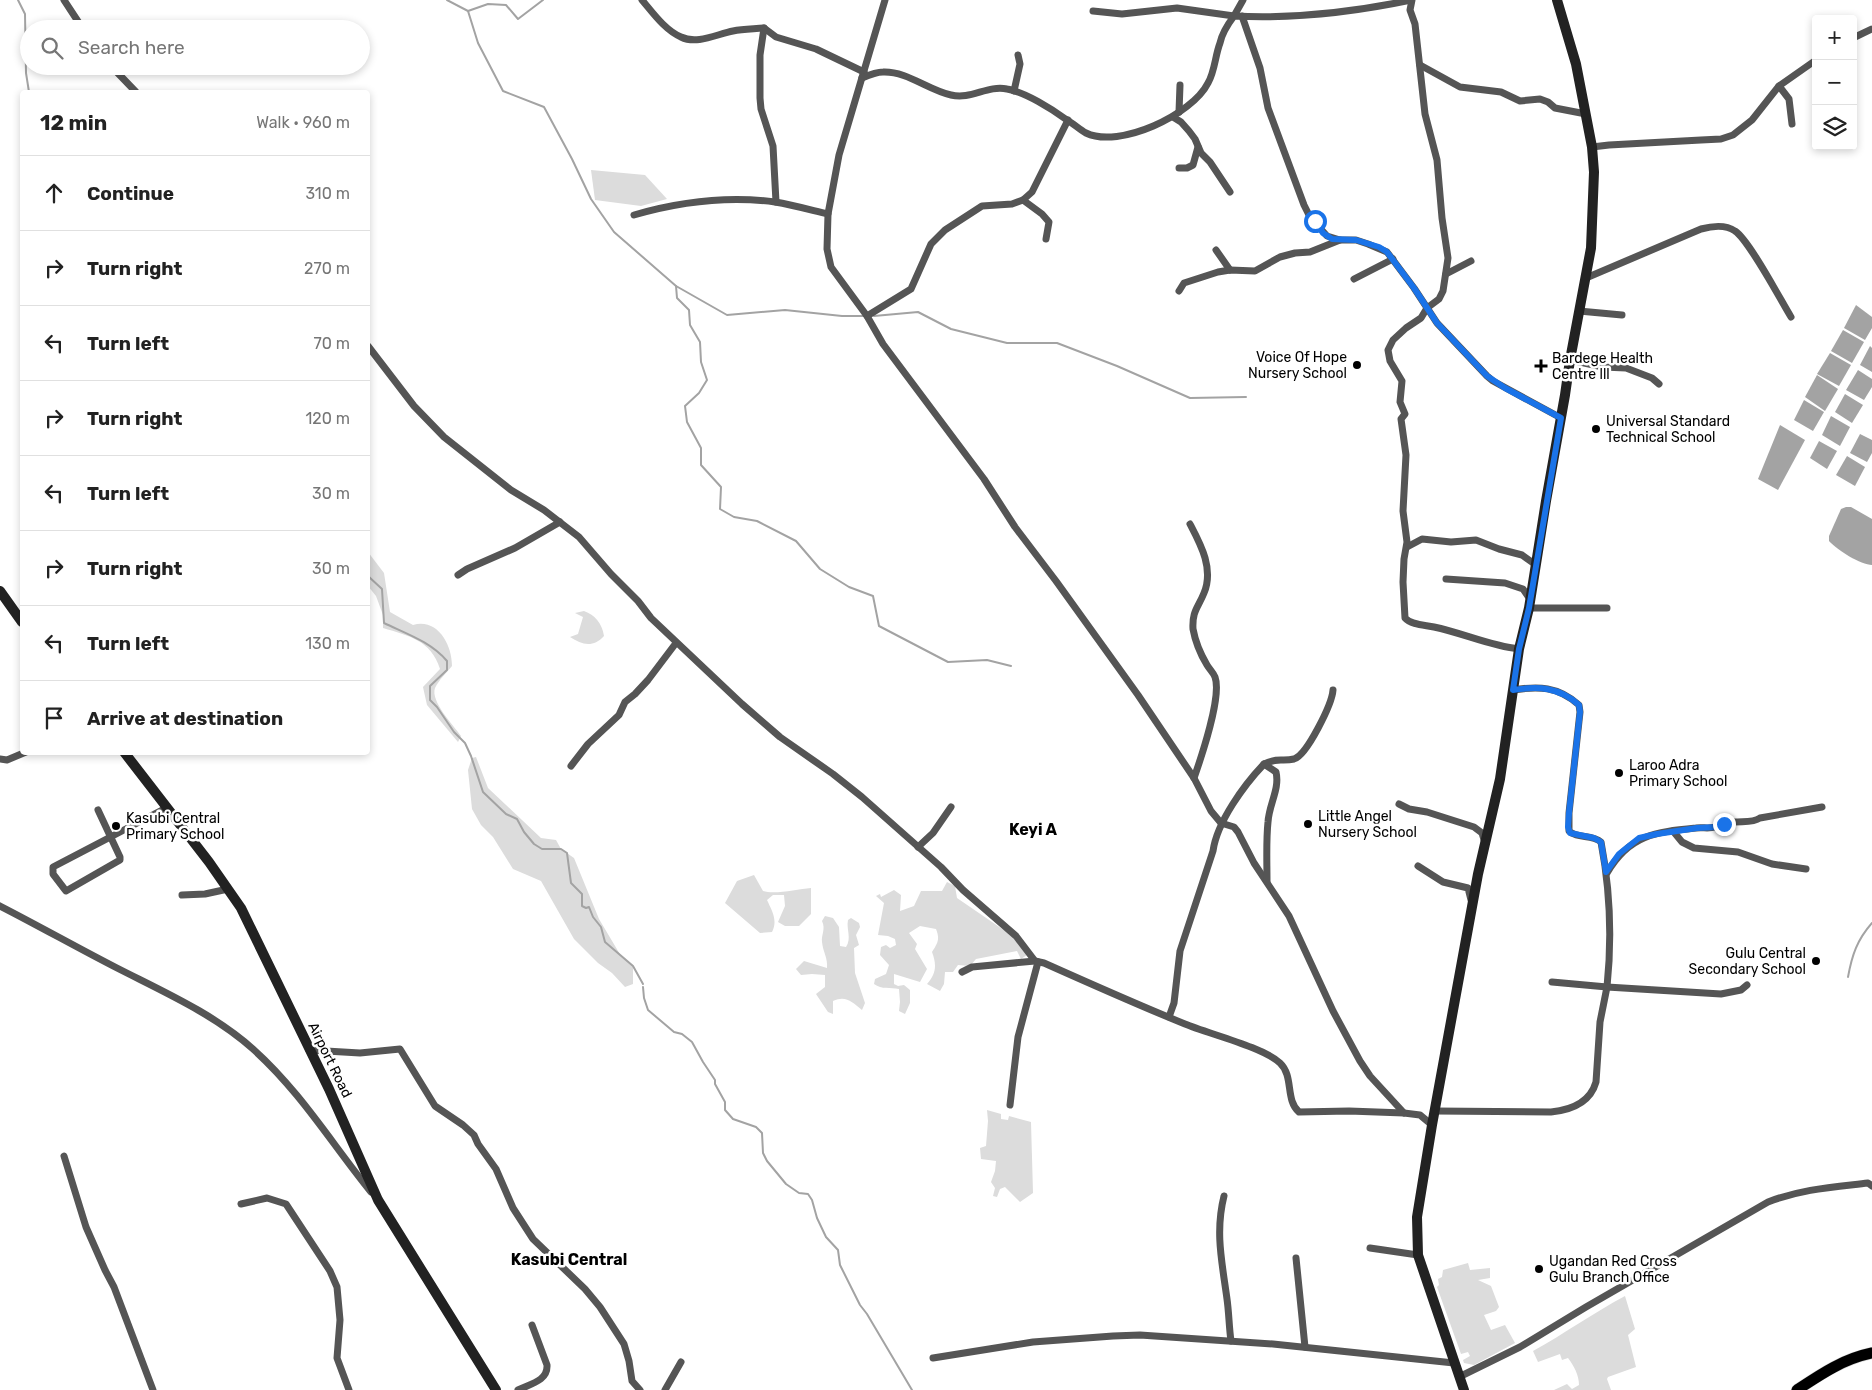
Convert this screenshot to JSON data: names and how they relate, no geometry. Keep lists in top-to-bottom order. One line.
{"streets":{"street":["Airport Road"]},"districts":["Keyi A","Kasubi Central"],"places":{"other":["Voice Of Hope Nursery School","Universal Standard Technical School","Laroo Adra Primary School","Little Angel Nursery School","Kasubi Central Primary School","Gulu Central Secondary School","Ugandan Red Cross Gulu Branch Office"],"health":["Bardege Health Centre lll"]},"page":{"map_buttons":["+","−"],"search":"Search here","heading":["12 min","Walk · 960 m"],"list":[["Continue","310 m"],["Turn right","270 m"],["Turn left","70 m"],["Turn right","120 m"],["Turn left","30 m"],["Turn right","30 m"],["Turn left","130 m"],"Arrive at destination"]}}
